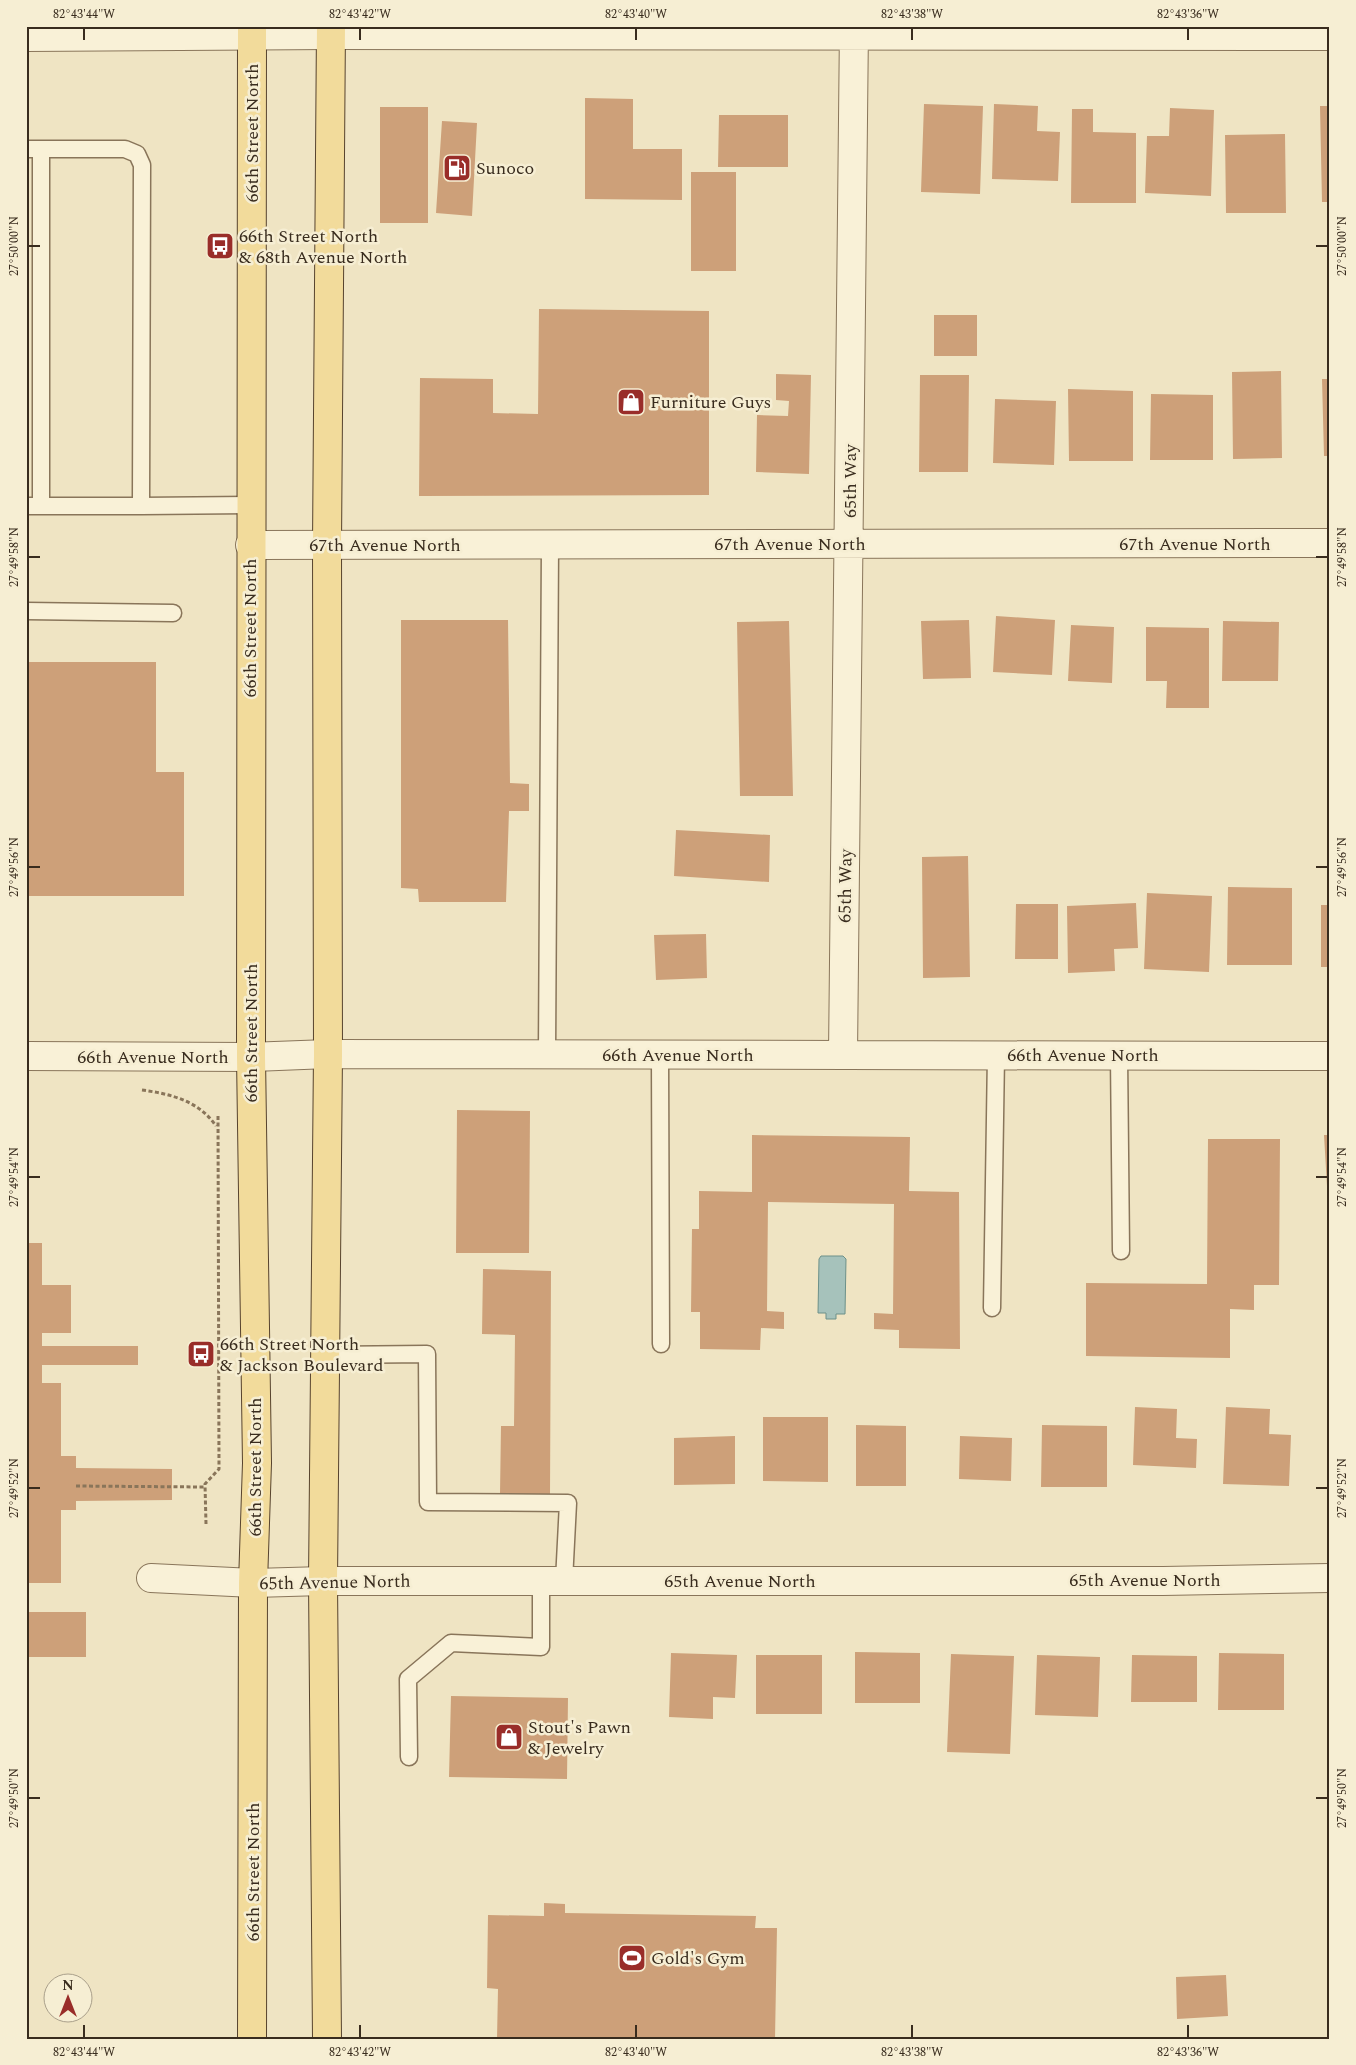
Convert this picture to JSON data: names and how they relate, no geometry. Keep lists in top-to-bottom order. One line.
{"streets":{"main road":["66th Street North"],"street":["65th Way","67th Avenue North","66th Avenue North","65th Avenue North"]},"crossings":[["66th Street North","67th Avenue North"],["66th Street North","66th Avenue North"],["66th Street North","65th Avenue North"],["65th Way","67th Avenue North"],["65th Way","66th Avenue North"]],"places":{"fuel station":["Sunoco"],"bus stop":["66th Street North & 68th Avenue North","66th Street North & Jackson Boulevard"],"shop":["Furniture Guys","Stout's Pawn & Jewelry"],"sports":["Gold's Gym"]},"north":"top","coordinates":["82°43'44\"W","82°43'42\"W","82°43'40\"W","82°43'38\"W","82°43'36\"W","27°50'00\"N","27°49'58\"N","27°49'56\"N","27°49'54\"N","27°49'52\"N","27°49'50\"N"]}
